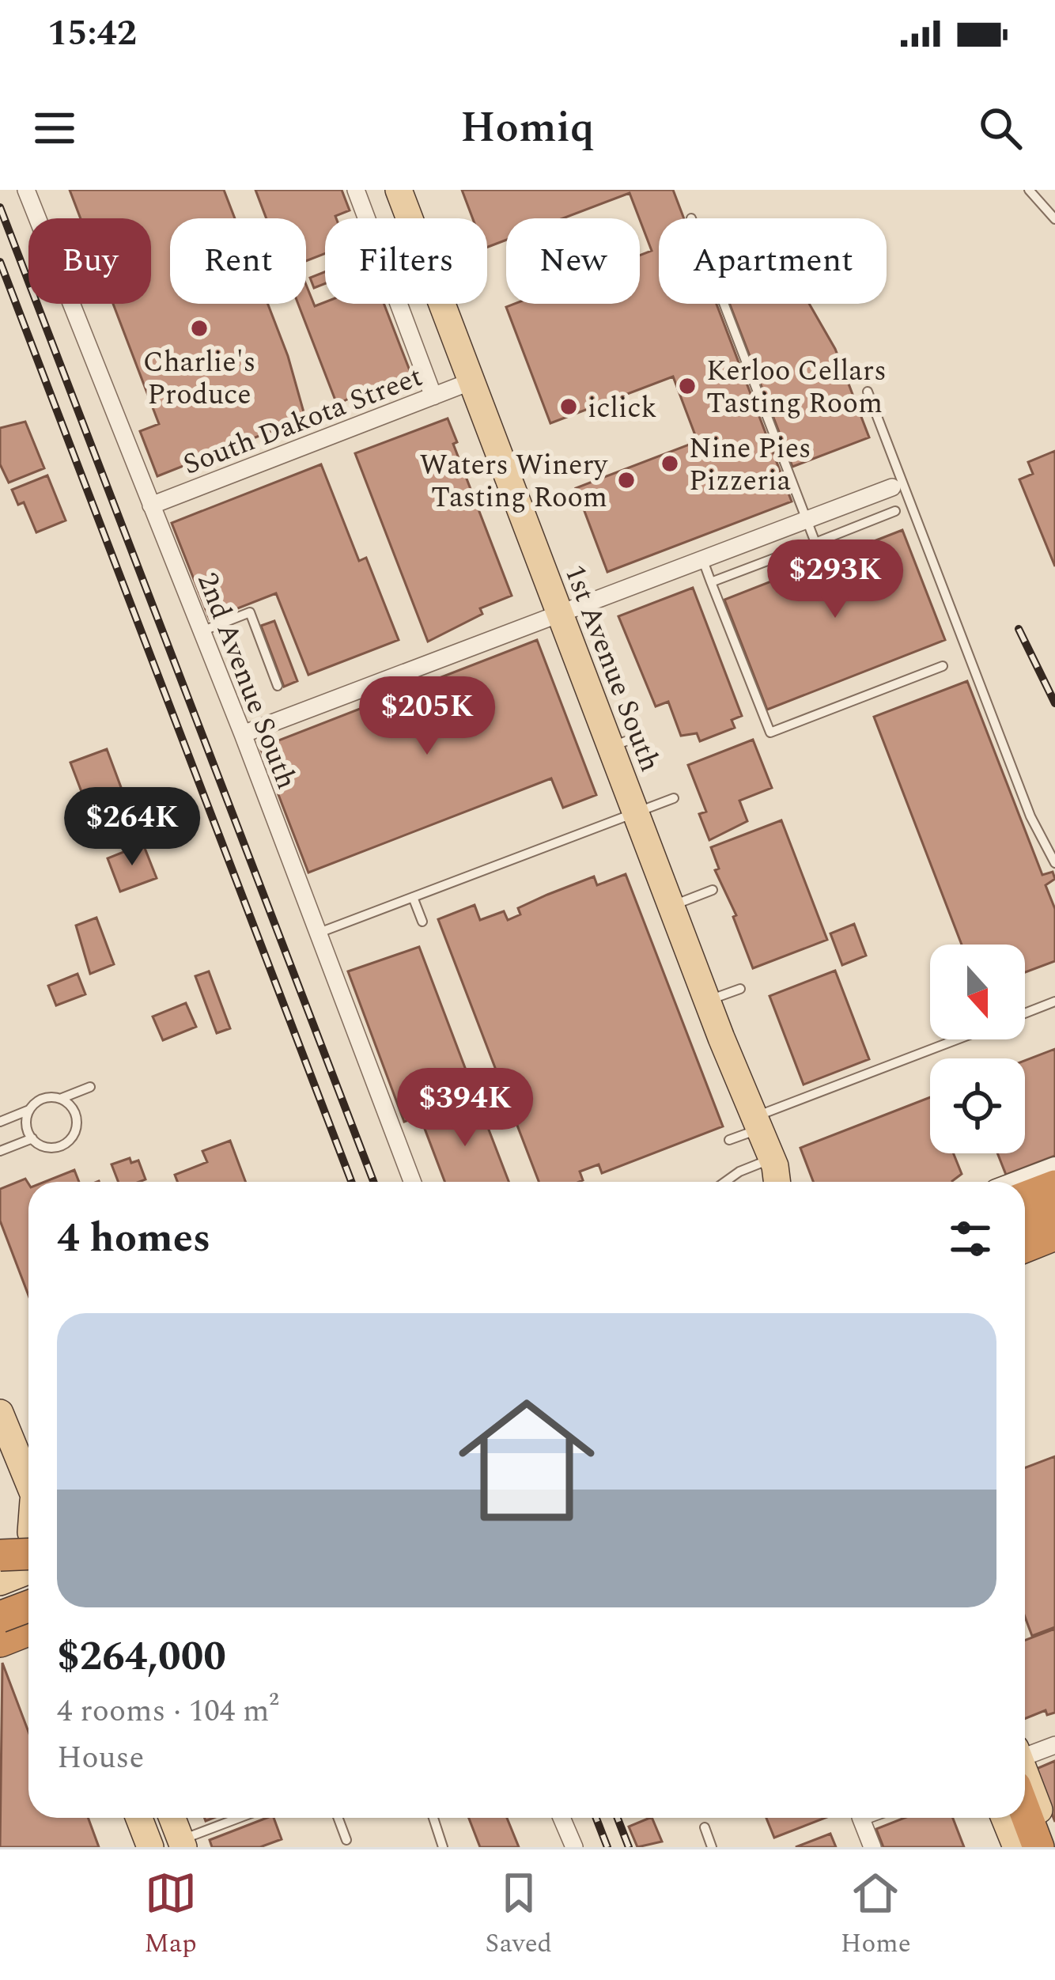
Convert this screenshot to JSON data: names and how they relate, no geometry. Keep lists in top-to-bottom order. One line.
{"streets":{"main road":["1st Avenue South"],"street":["South Dakota Street","2nd Avenue South"]},"crossings":[["South Dakota Street","1st Avenue South"],["South Dakota Street","2nd Avenue South"]],"places":["Charlie's Produce","Kerloo Cellars Tasting Room","iclick","Nine Pies Pizzeria","Waters Winery Tasting Room"],"north":"bottom","page":{"status":"15:42","header":"Homiq","chip":["Buy","Rent","Filters","New","Apartment"],"price":["$293K","$205K","$264K","$394K"],"heading":"4 homes","list":[{"name":"$264,000","note":"4 rooms · 104 m² · House"}],"tabs":["Map","Saved","Home"]}}
